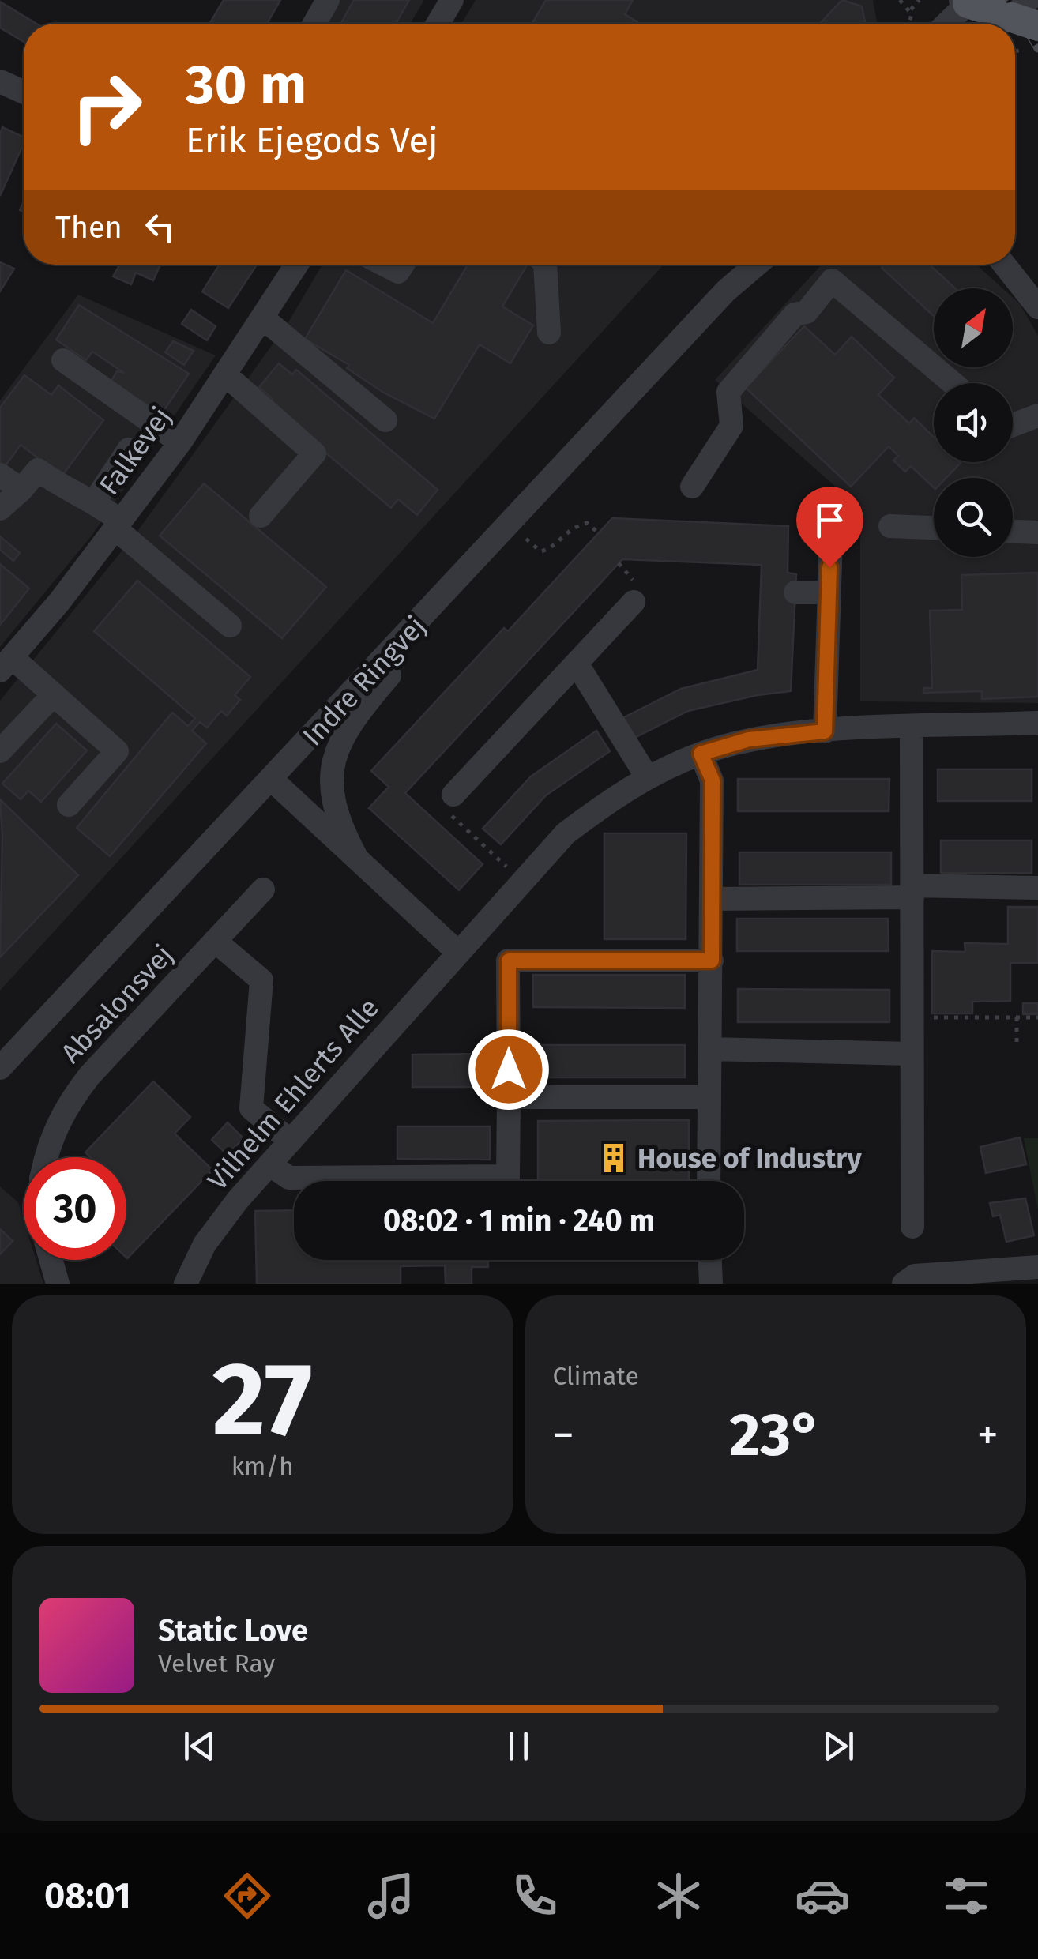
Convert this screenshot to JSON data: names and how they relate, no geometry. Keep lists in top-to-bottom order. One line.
{"streets":{"street":["Falkevej","Indre Ringvej","Absalonsvej","Vilhelm Ehlerts Alle"]},"places":{"building":["House of Industry"]},"north":"top right","page":{"turn":["30 m","Erik Ejegods Vej"],"then":"Then","limit":"30","trip":"08:02 · 1 min · 240 m","tile":[["27","km/h"],"Climate"],"heat":["−","23°","+"],"song":["Static Love","Velvet Ray"],"tabs":"08:01"}}
